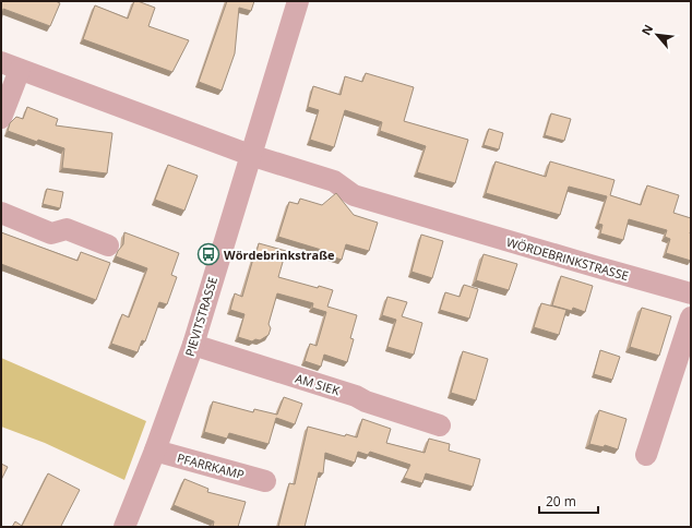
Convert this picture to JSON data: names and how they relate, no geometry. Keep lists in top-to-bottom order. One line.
{"streets":{"street":["WÖRDEBRINKSTRASSE","PIEVITSTRASSE","AM SIEK","PFARRKAMP"]},"crossings":[["WÖRDEBRINKSTRASSE","PIEVITSTRASSE"],["PIEVITSTRASSE","AM SIEK"],["PIEVITSTRASSE","PFARRKAMP"]],"places":{"bus stop":["Wördebrinkstraße"]},"scale_bar":"20 m","north":"top left"}
